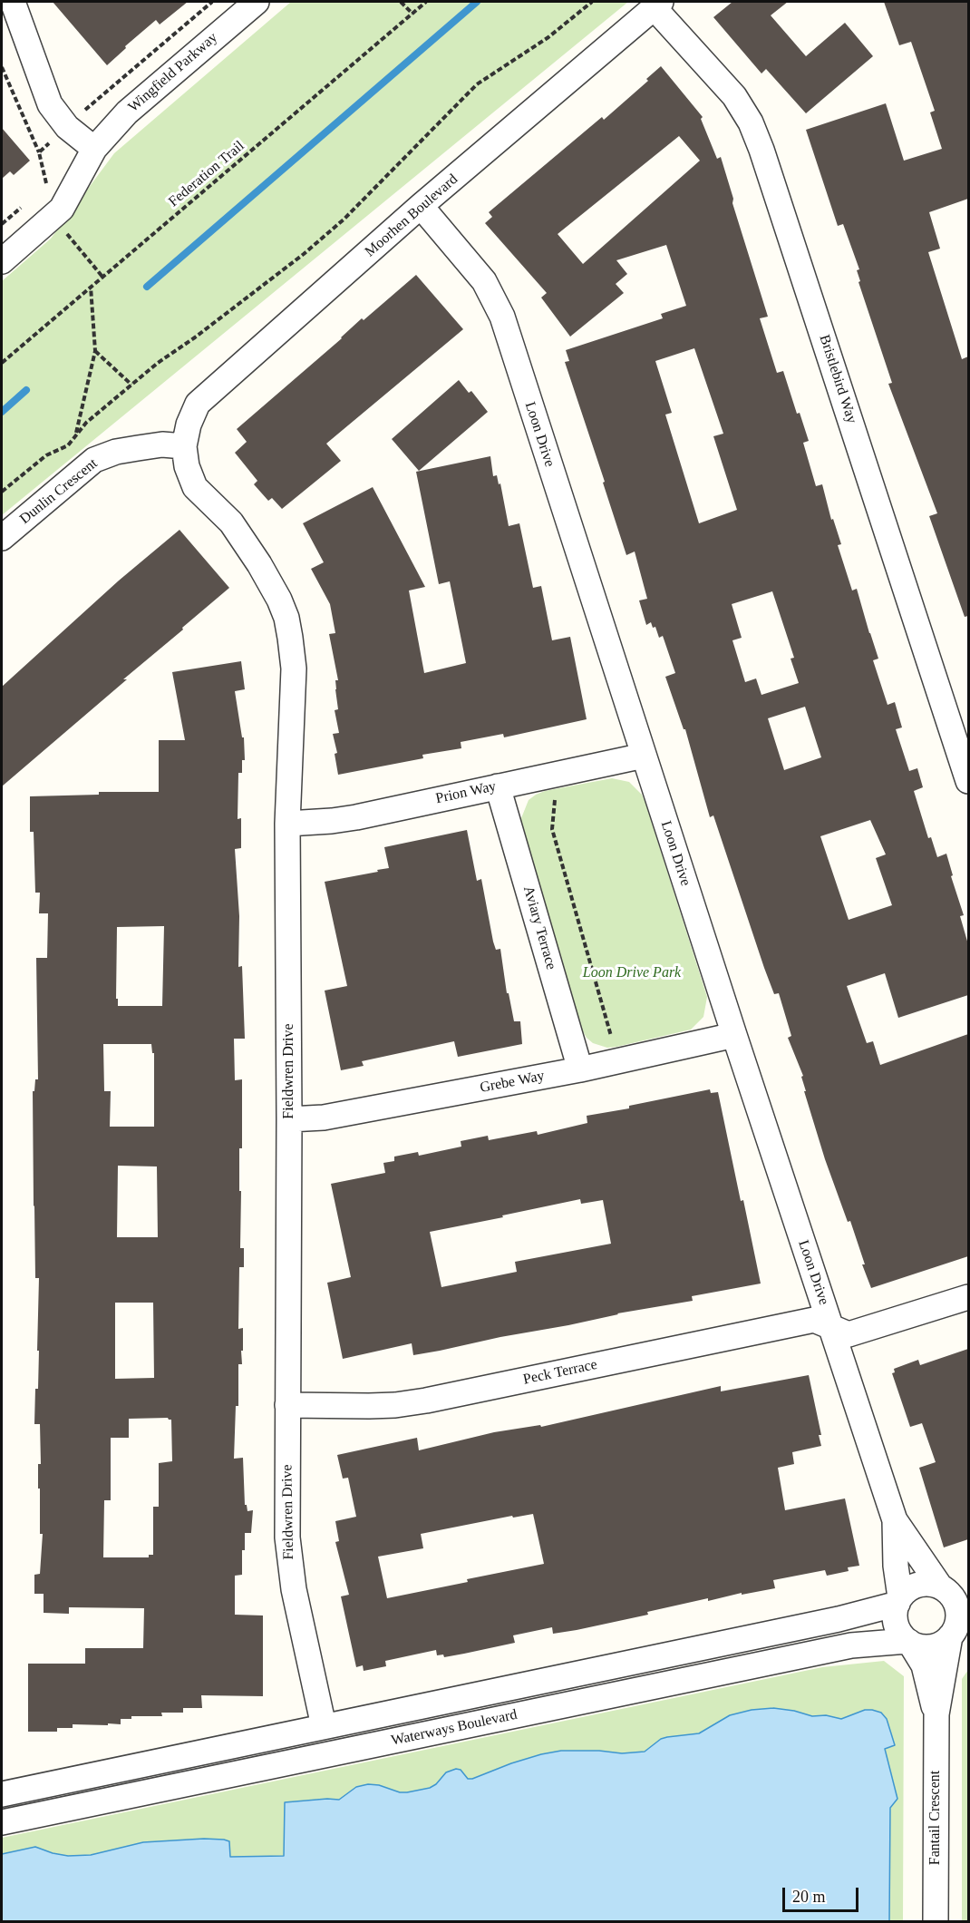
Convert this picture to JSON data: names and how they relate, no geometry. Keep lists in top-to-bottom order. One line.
{"streets":{"street":["Wingfield Parkway","Moorhen Boulevard","Bristlebird Way","Loon Drive","Dunlin Crescent","Prion Way","Aviary Terrace","Fieldwren Drive","Grebe Way","Peck Terrace","Waterways Boulevard","Fantail Crescent"],"path":["Federation Trail"]},"crossings":[["Moorhen Boulevard","Bristlebird Way"],["Moorhen Boulevard","Loon Drive"],["Moorhen Boulevard","Dunlin Crescent"],["Moorhen Boulevard","Fieldwren Drive"],["Loon Drive","Prion Way"],["Loon Drive","Grebe Way"],["Loon Drive","Peck Terrace"],["Loon Drive","Waterways Boulevard"],["Loon Drive","Fantail Crescent"],["Dunlin Crescent","Fieldwren Drive"],["Prion Way","Aviary Terrace"],["Prion Way","Fieldwren Drive"],["Aviary Terrace","Grebe Way"],["Fieldwren Drive","Grebe Way"],["Fieldwren Drive","Peck Terrace"],["Fieldwren Drive","Waterways Boulevard"],["Waterways Boulevard","Fantail Crescent"]],"parks":["Loon Drive Park"],"scale_bar":"20 m"}
